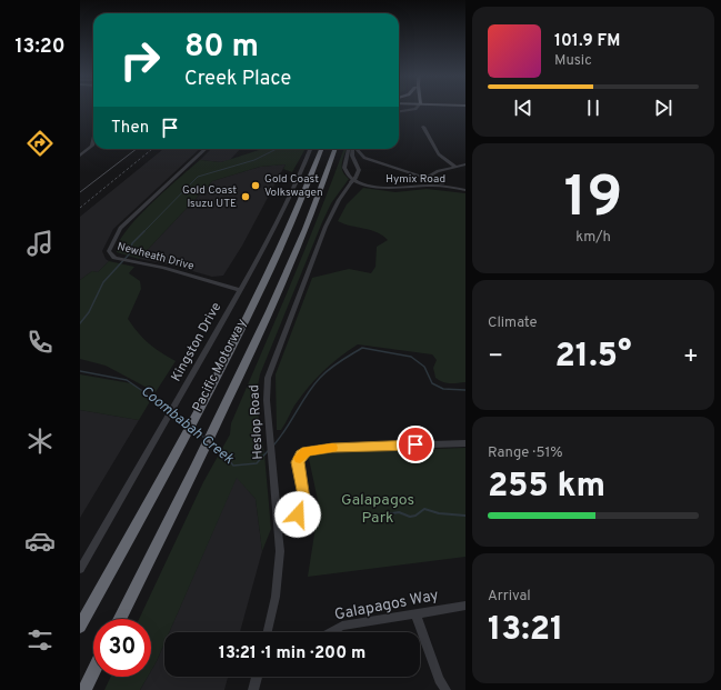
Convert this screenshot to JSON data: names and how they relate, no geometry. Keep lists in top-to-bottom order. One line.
{"streets":{"highway":["Pacific Motorway"],"street":["Hymix Road","Newheath Drive","Kingston Drive","Heslop Road","Galapagos Way"]},"crossings":[["Newheath Drive","Kingston Drive"]],"water":["Coombabah Creek"],"parks":["Galapagos Park"],"places":["Gold Coast Volkswagen","Gold Coast Isuzu UTE"],"page":{"tabs":"13:20","turn":["80 m","Creek Place"],"song":["101.9 FM","Music"],"then":"Then","tile":[["19","km/h"],"Climate",["Range · 51%","255 km"],["Arrival","13:21"]],"heat":["−","21.5°","+"],"limit":"30","trip":"13:21 · 1 min · 200 m"}}
